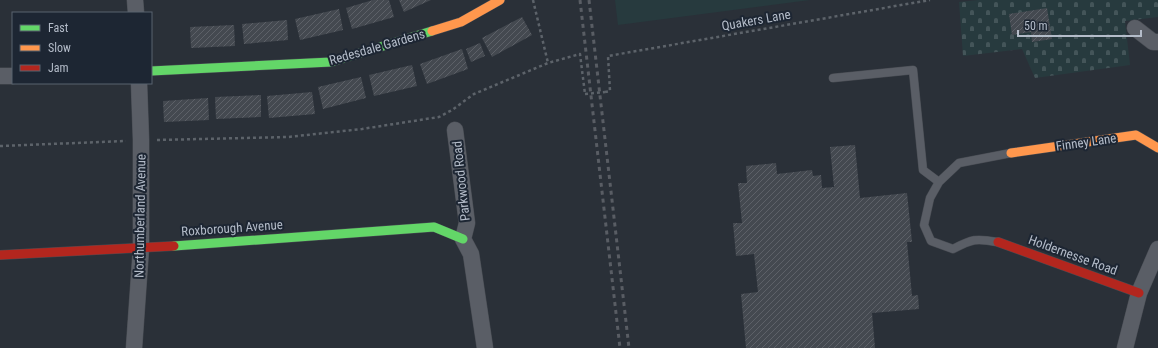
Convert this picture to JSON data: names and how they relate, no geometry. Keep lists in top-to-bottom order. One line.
{"streets":{"street":["Redesdale Gardens","Finney Lane","Parkwood Road","Northumberland Avenue","Roxborough Avenue","Holdernesse Road"],"path":["Quakers Lane"]},"crossings":[["Parkwood Road","Roxborough Avenue"],["Northumberland Avenue","Roxborough Avenue"]],"legend":["Fast","Slow","Jam"],"scale_bar":"50 m"}
